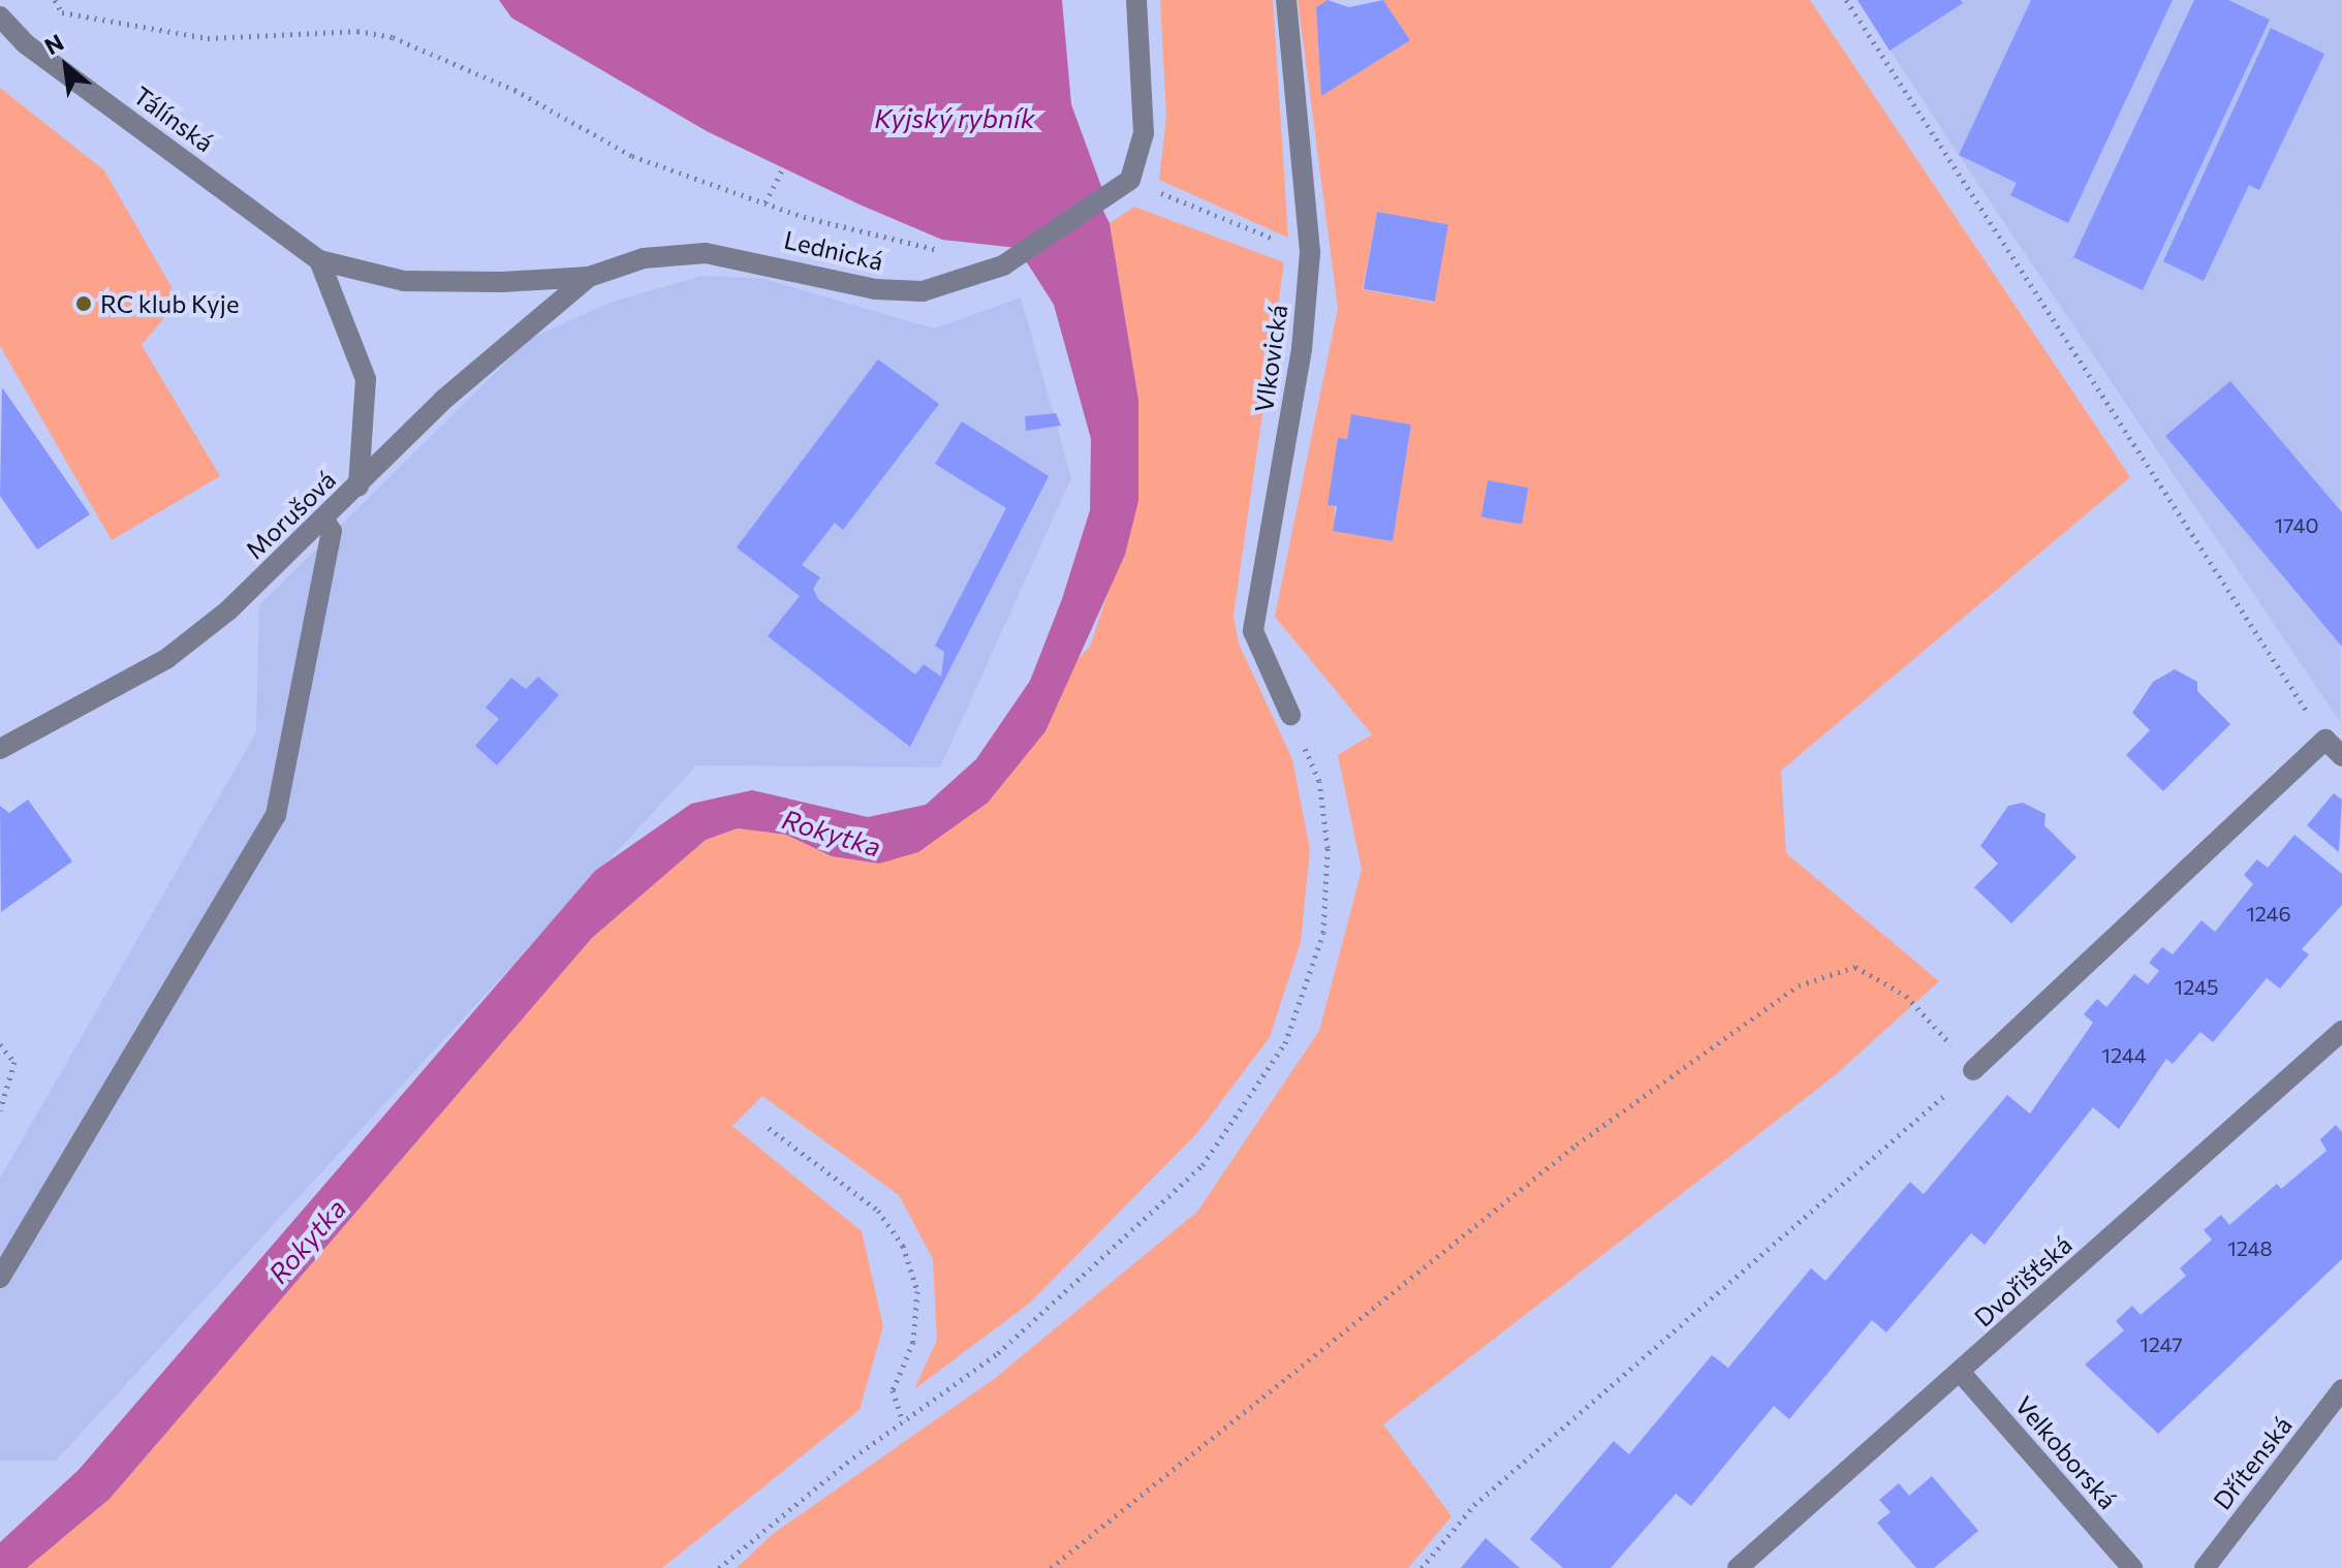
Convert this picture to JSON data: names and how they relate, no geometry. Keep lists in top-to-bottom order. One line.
{"streets":{"street":["Tálínská","Lednická","Vlkovická","Morušová","Dvořišťská","Velkoborská","Dřítenská"]},"crossings":[["Tálínská","Lednická"],["Lednická","Morušová"],["Dvořišťská","Velkoborská"]],"water":["Kyjský rybník","Rokytka"],"places":["RC klub Kyje"],"house_numbers":["1740","1246","1245","1244","1248","1247"],"north":"top left"}
